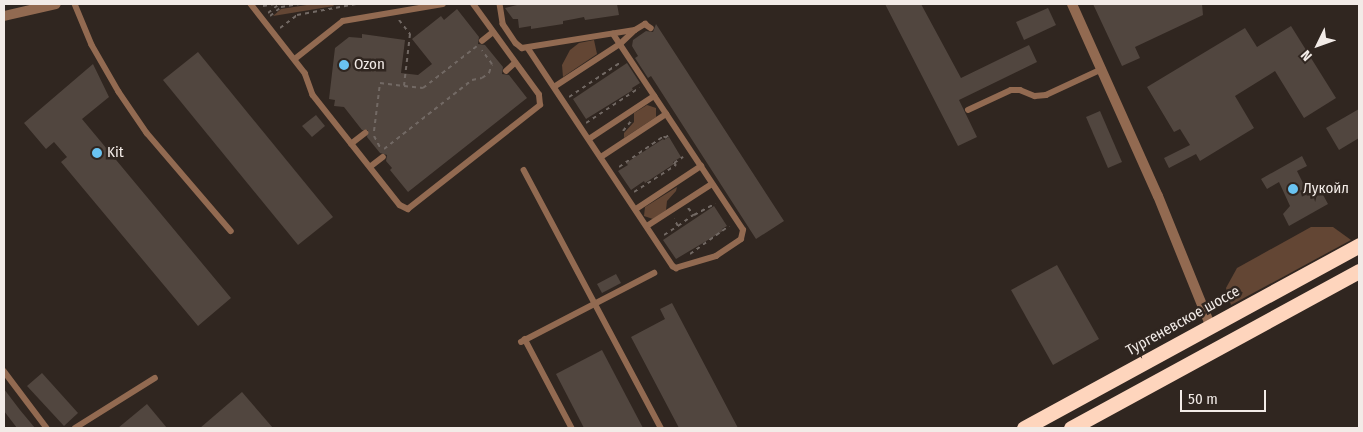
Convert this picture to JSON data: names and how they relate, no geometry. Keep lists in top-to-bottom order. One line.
{"streets":{"highway":["Тургеневское шоссе"]},"places":["Ozon","Kit","Лукойл"],"scale_bar":"50 m","north":"bottom left"}
